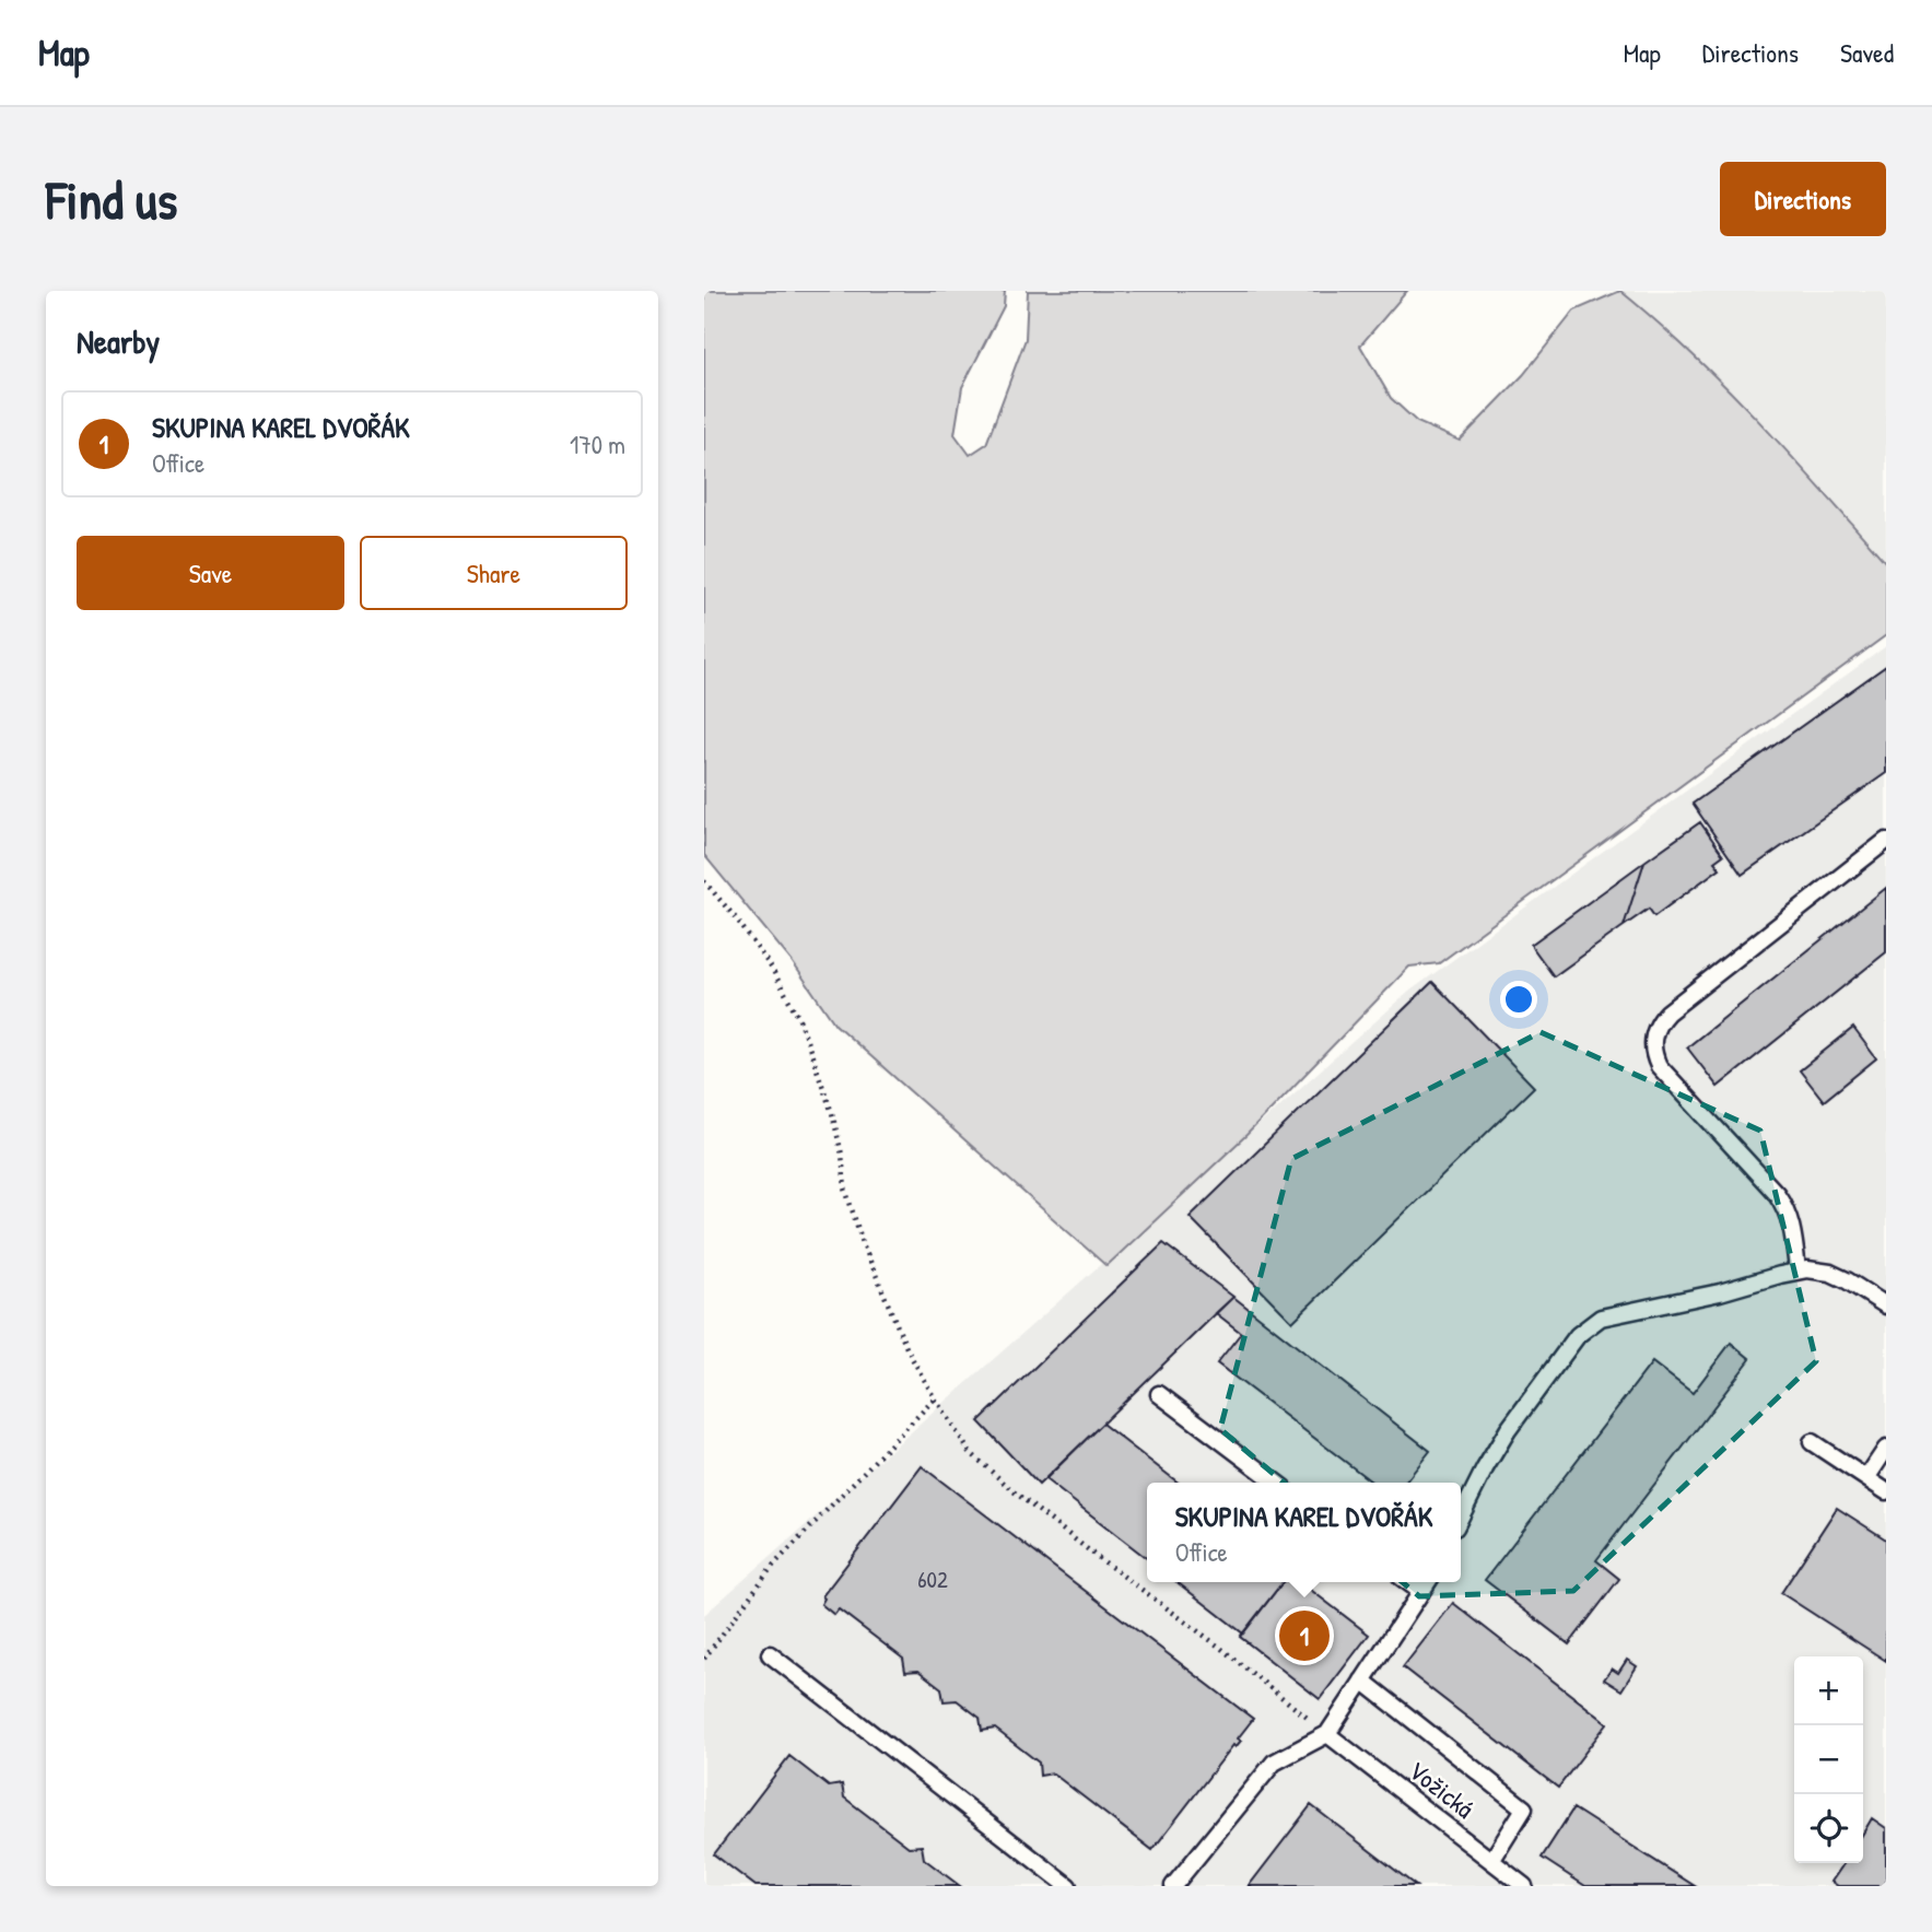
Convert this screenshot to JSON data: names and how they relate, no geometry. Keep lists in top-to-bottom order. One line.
{"streets":{"lane":["Vožická"]},"house_numbers":["602"],"page":{"header":"Map","nav":["Map","Directions","Saved"],"buttons":["Directions",["Save","Share"]],"title":"Find us","heading":"Nearby","list":[{"mark":"1","name":"SKUPINA KAREL DVOŘÁK","note":"Office","value":"170 m"}],"popup":["SKUPINA KAREL DVOŘÁK","Office"],"pins":"1","map_buttons":["+","−"]}}
